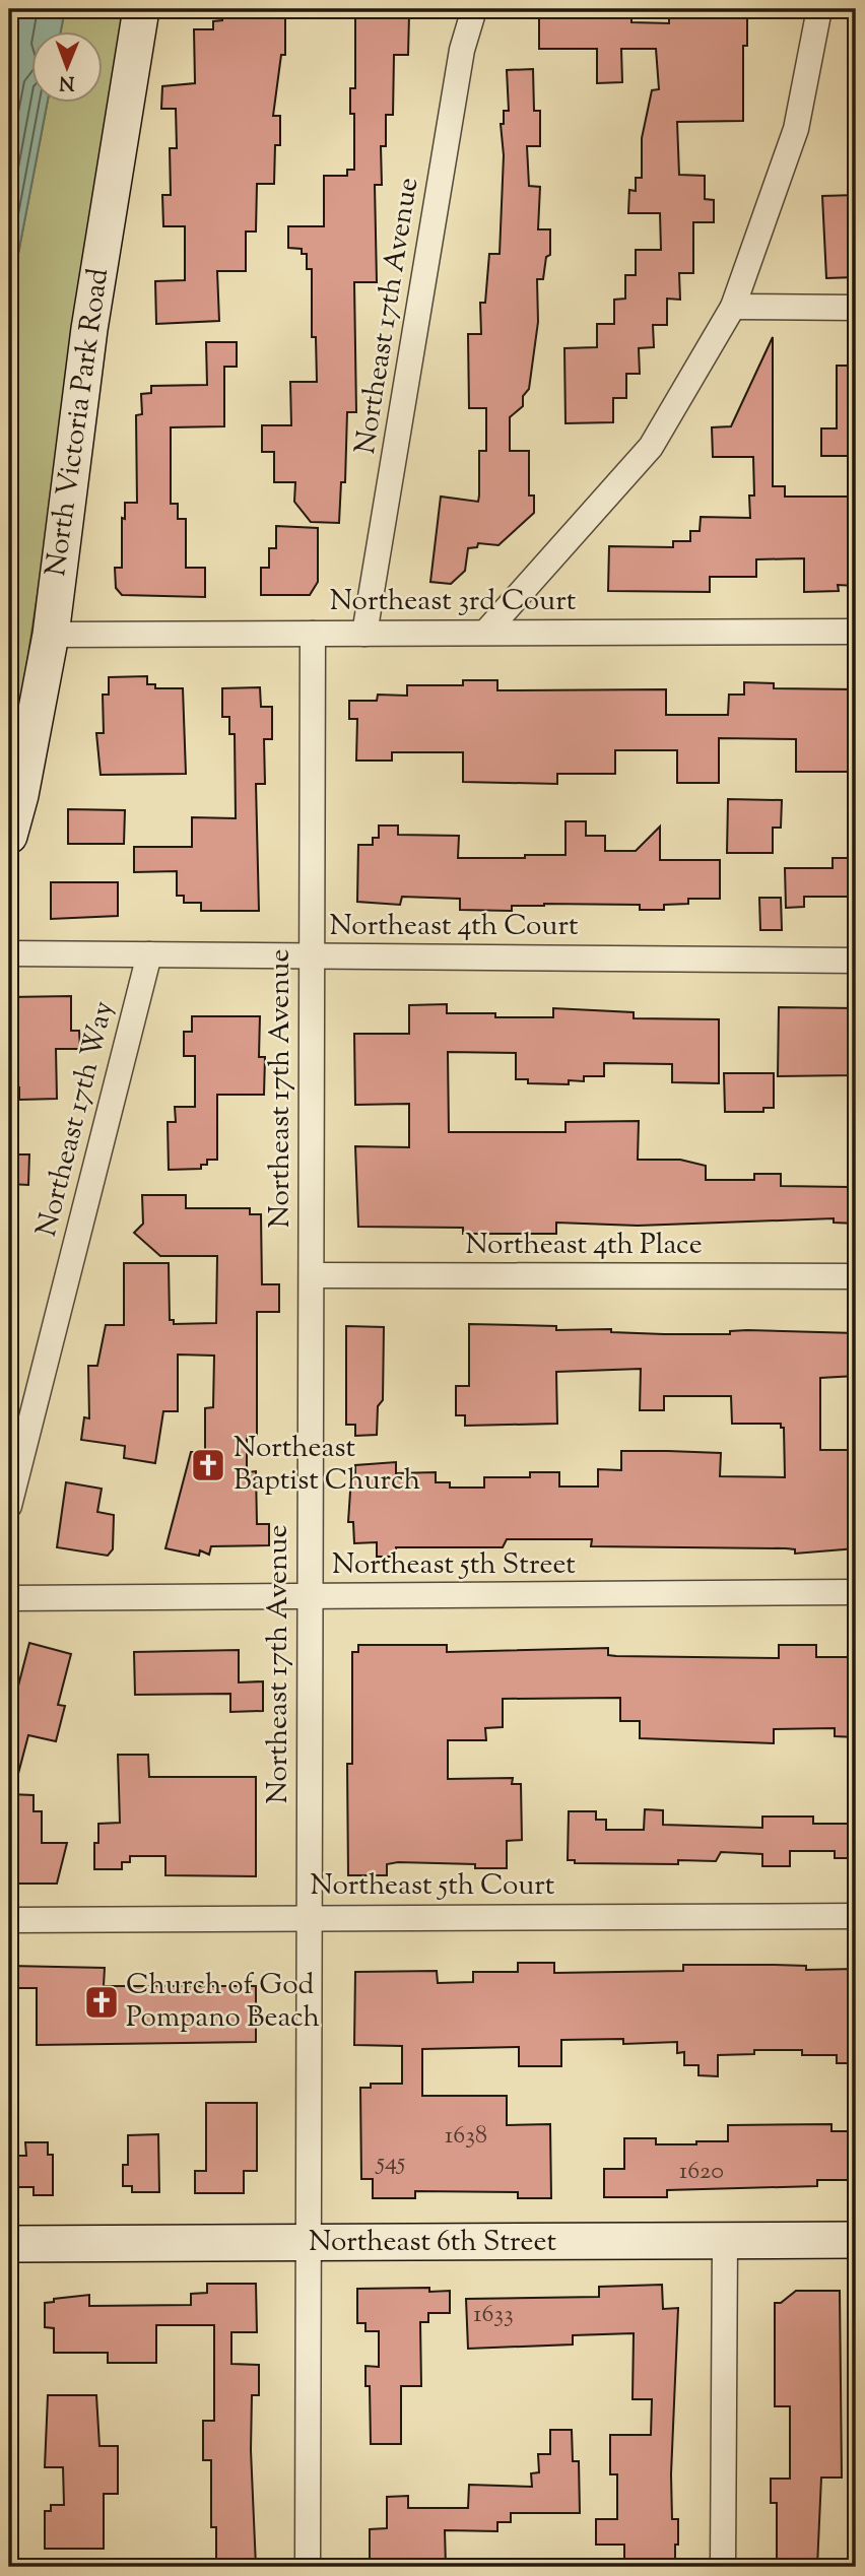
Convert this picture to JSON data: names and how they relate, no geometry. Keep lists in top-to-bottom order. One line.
{"streets":{"street":["Northeast 17th Avenue","North Victoria Park Road","Northeast 3rd Court","Northeast 4th Court","Northeast 17th Way","Northeast 4th Place","Northeast 5th Street","Northeast 5th Court","Northeast 6th Street"]},"crossings":[["Northeast 17th Avenue","Northeast 3rd Court"],["Northeast 17th Avenue","Northeast 4th Court"],["Northeast 17th Avenue","Northeast 4th Place"],["Northeast 17th Avenue","Northeast 5th Street"],["Northeast 17th Avenue","Northeast 5th Court"],["Northeast 17th Avenue","Northeast 6th Street"],["North Victoria Park Road","Northeast 3rd Court"],["Northeast 4th Court","Northeast 17th Way"]],"places":{"church":["Northeast Baptist Church","Church of God Pompano Beach"]},"house_numbers":["1638","545","1620","1633"],"north":"bottom"}
